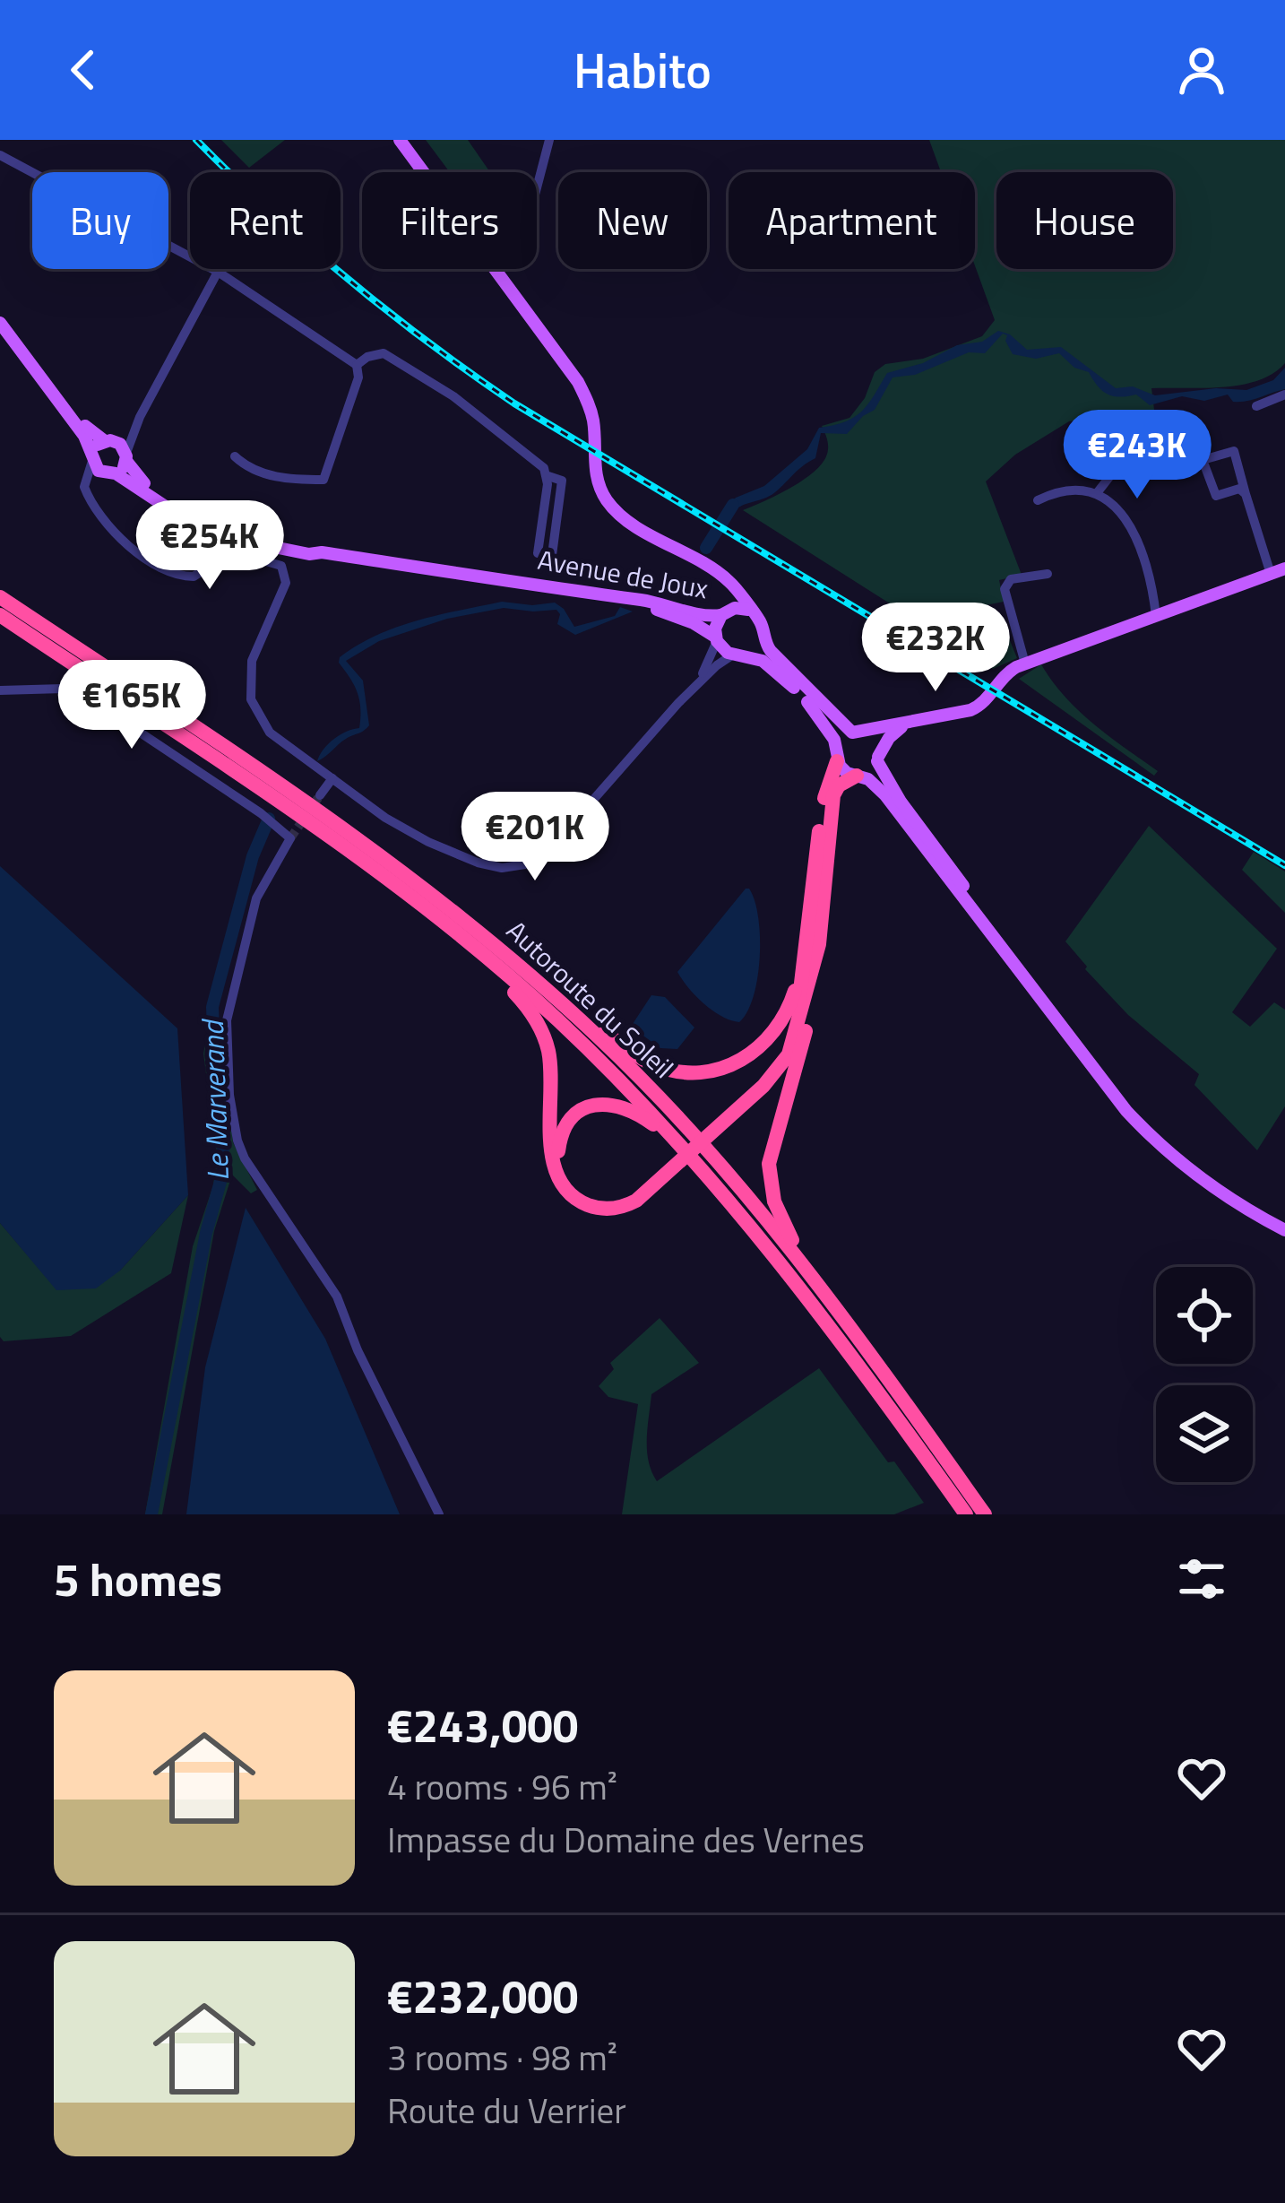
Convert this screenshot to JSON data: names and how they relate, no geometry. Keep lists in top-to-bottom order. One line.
{"streets":{"highway":["Autoroute du Soleil"],"main road":["Avenue de Joux"]},"water":["Le Marverand"],"page":{"header":"Habito","chip":["Buy","Rent","Filters","New","Apartment","House"],"price":["€243K","€254K","€232K","€165K","€201K"],"heading":"5 homes","list":[{"name":"€243,000","note":"4 rooms · 96 m² · Impasse du Domaine des Vernes"},{"name":"€232,000","note":"3 rooms · 98 m² · Route du Verrier"}]}}
